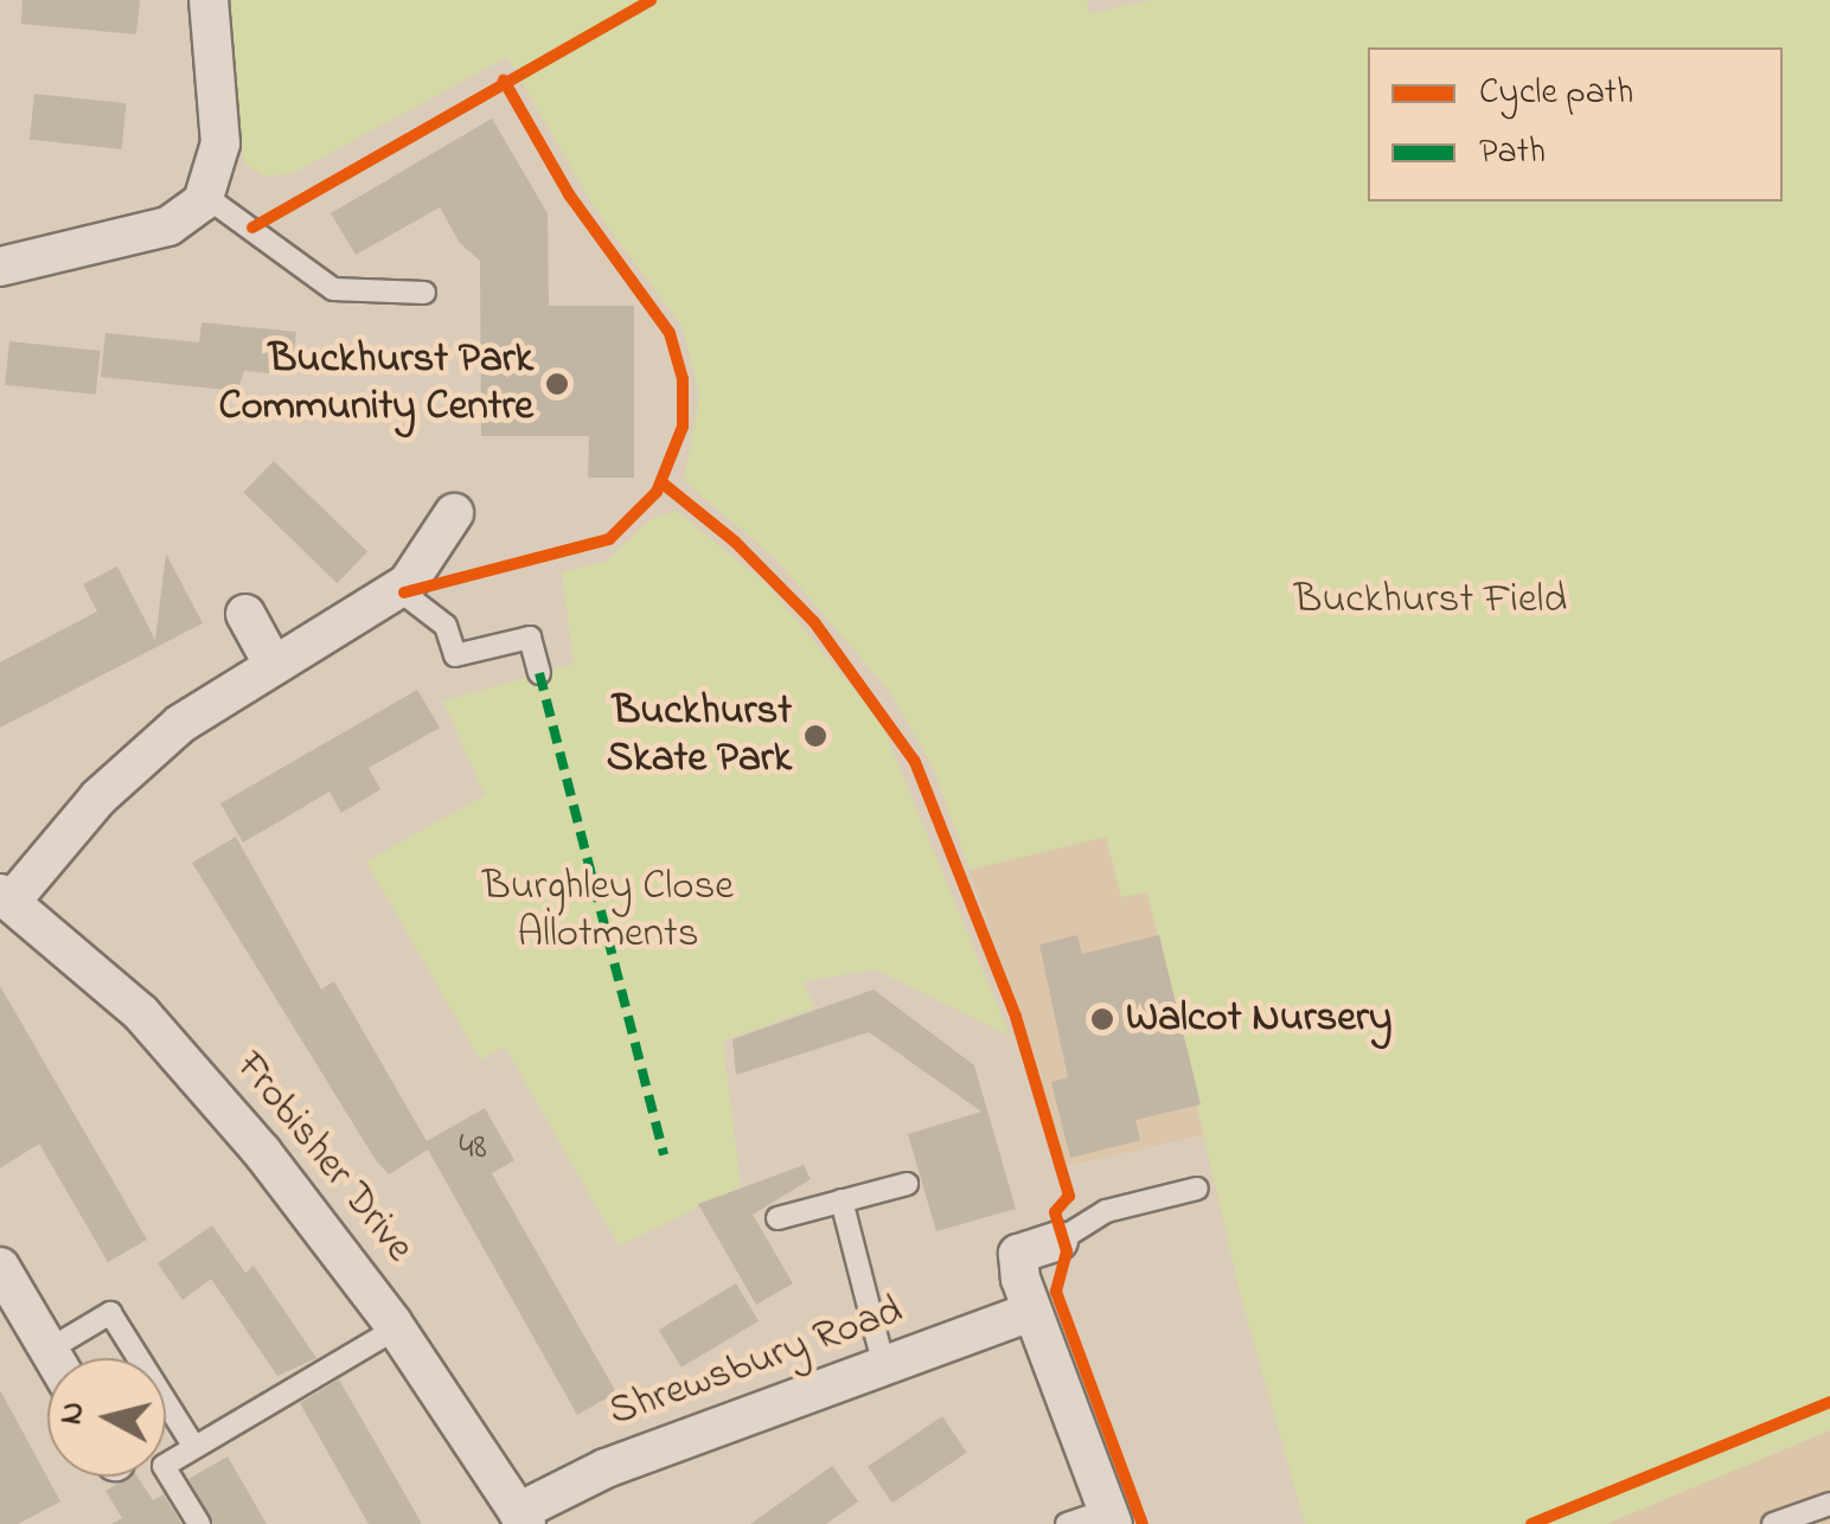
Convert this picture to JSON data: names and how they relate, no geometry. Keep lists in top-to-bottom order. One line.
{"streets":{"street":["Frobisher Drive","Shrewsbury Road"]},"crossings":[["Frobisher Drive","Shrewsbury Road"]],"parks":["Buckhurst Field","Burghley Close Allotments"],"places":["Buckhurst Park Community Centre","Buckhurst Skate Park","Walcot Nursery"],"house_numbers":["48"],"legend":["Cycle path","Path"],"north":"left"}
